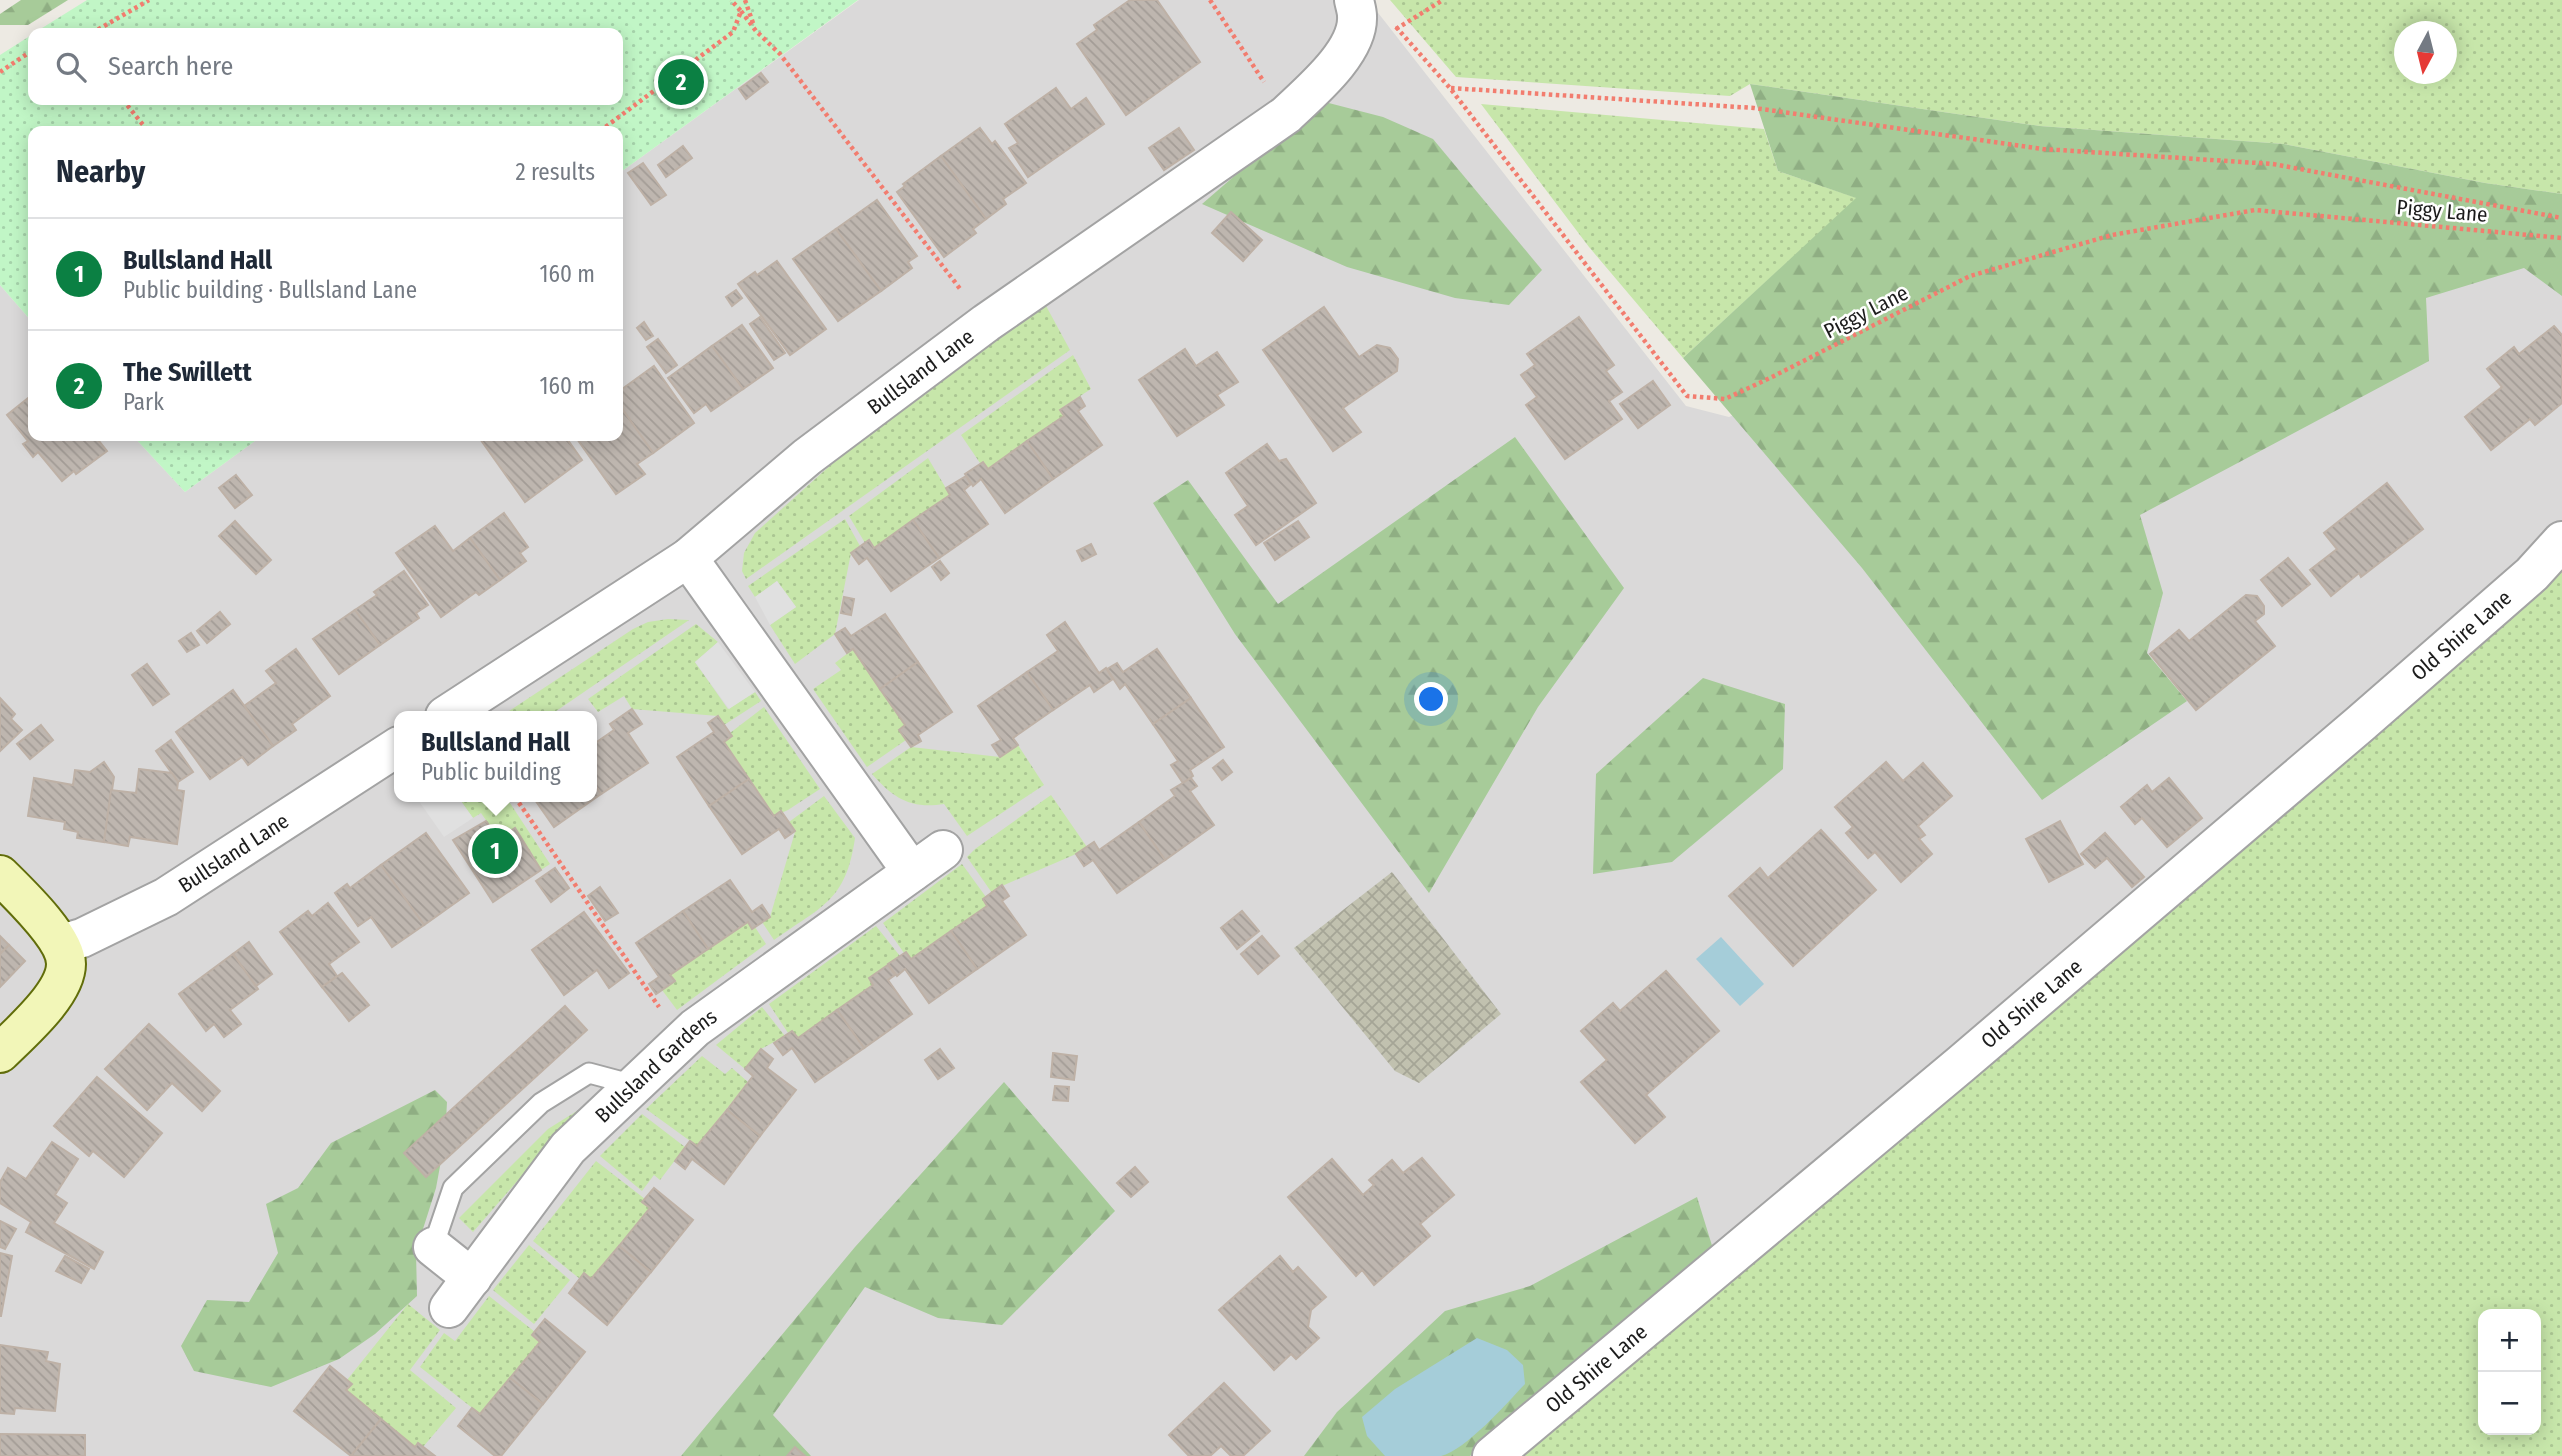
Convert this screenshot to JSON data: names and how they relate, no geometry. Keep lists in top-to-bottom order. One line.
{"streets":{"street":["Bullsland Lane","Old Shire Lane","Bullsland Gardens"],"path":["Piggy Lane"]},"north":"bottom","page":{"search":"Search here","pins":["2","1"],"heading":["Nearby","2 results"],"list":[{"mark":"1","name":"Bullsland Hall","note":"Public building · Bullsland Lane","value":"160 m"},{"mark":"2","name":"The Swillett","note":"Park","value":"160 m"}],"popup":["Bullsland Hall","Public building"],"map_buttons":["+","−"]}}
